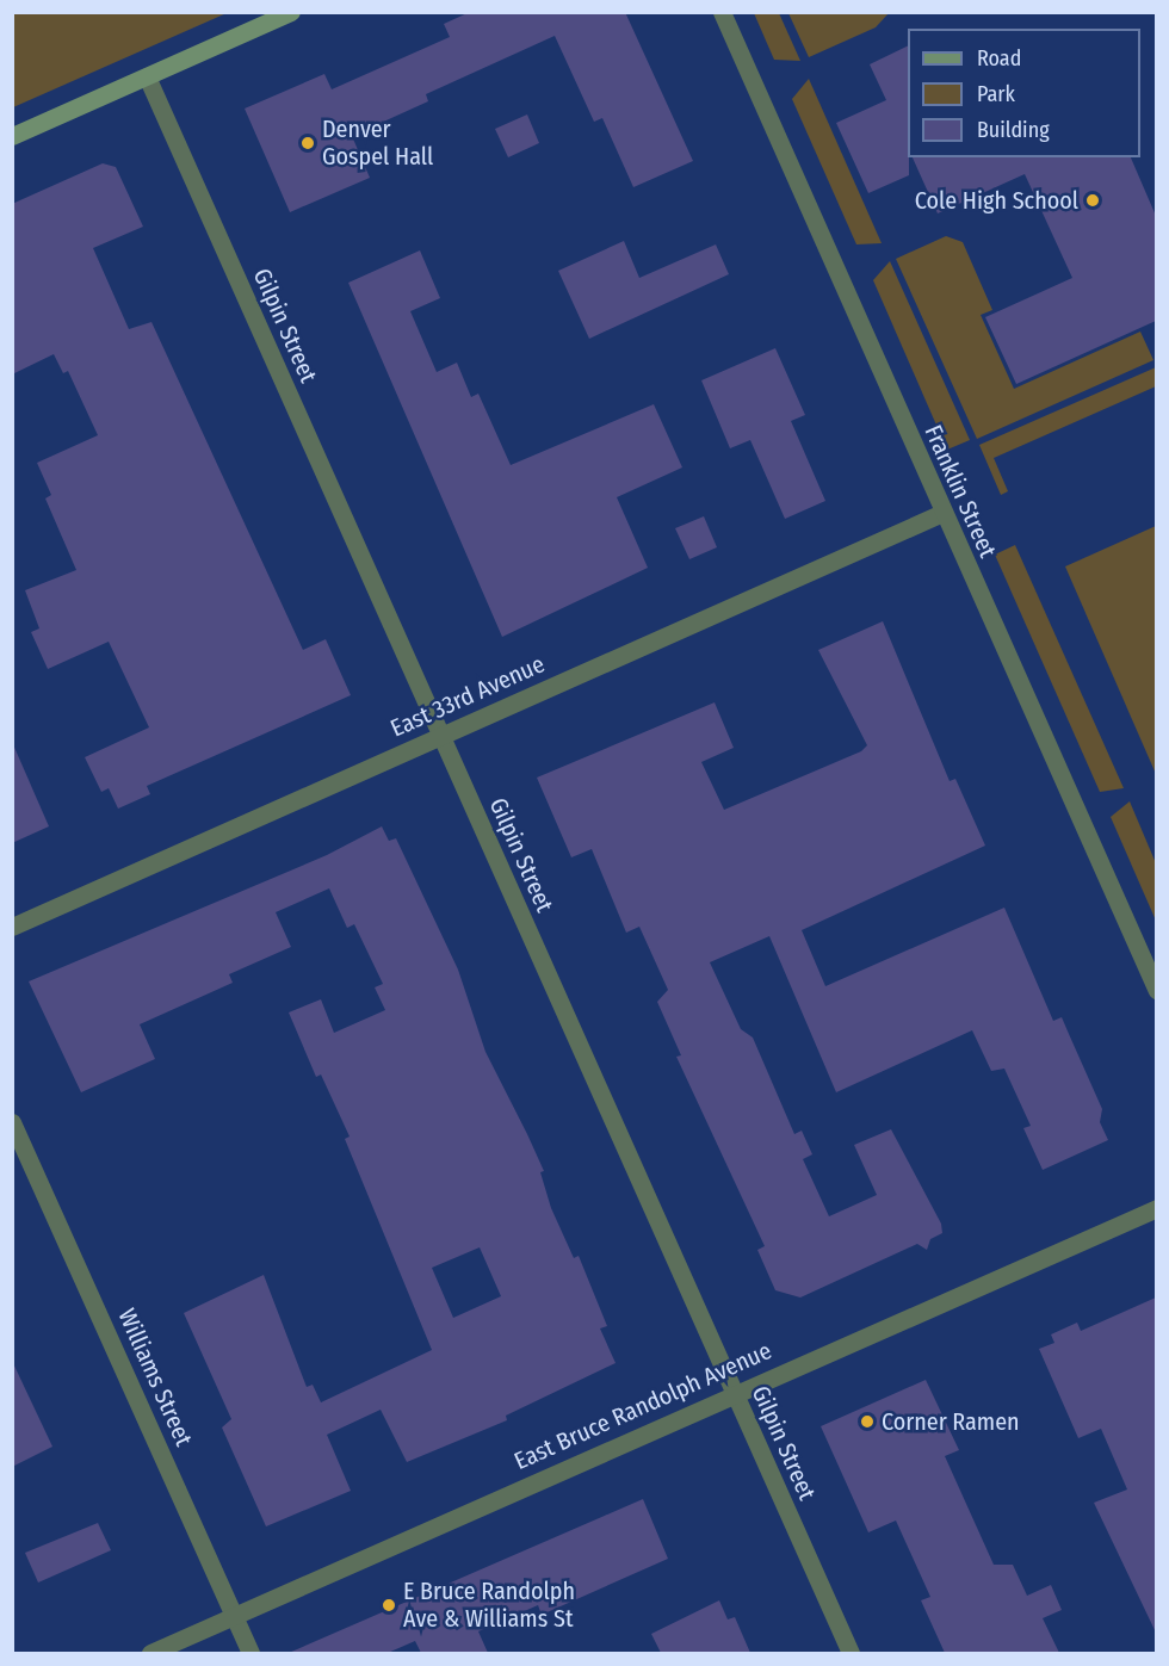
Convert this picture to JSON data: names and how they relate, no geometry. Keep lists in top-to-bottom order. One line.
{"streets":{"street":["Gilpin Street","Franklin Street","East 33rd Avenue","Williams Street","East Bruce Randolph Avenue"]},"crossings":[["Gilpin Street","East 33rd Avenue"],["Gilpin Street","East Bruce Randolph Avenue"],["Franklin Street","East 33rd Avenue"],["Williams Street","East Bruce Randolph Avenue"]],"places":["Denver Gospel Hall","Cole High School","Corner Ramen","E Bruce Randolph Ave & Williams St"],"legend":["Road","Park","Building"]}
